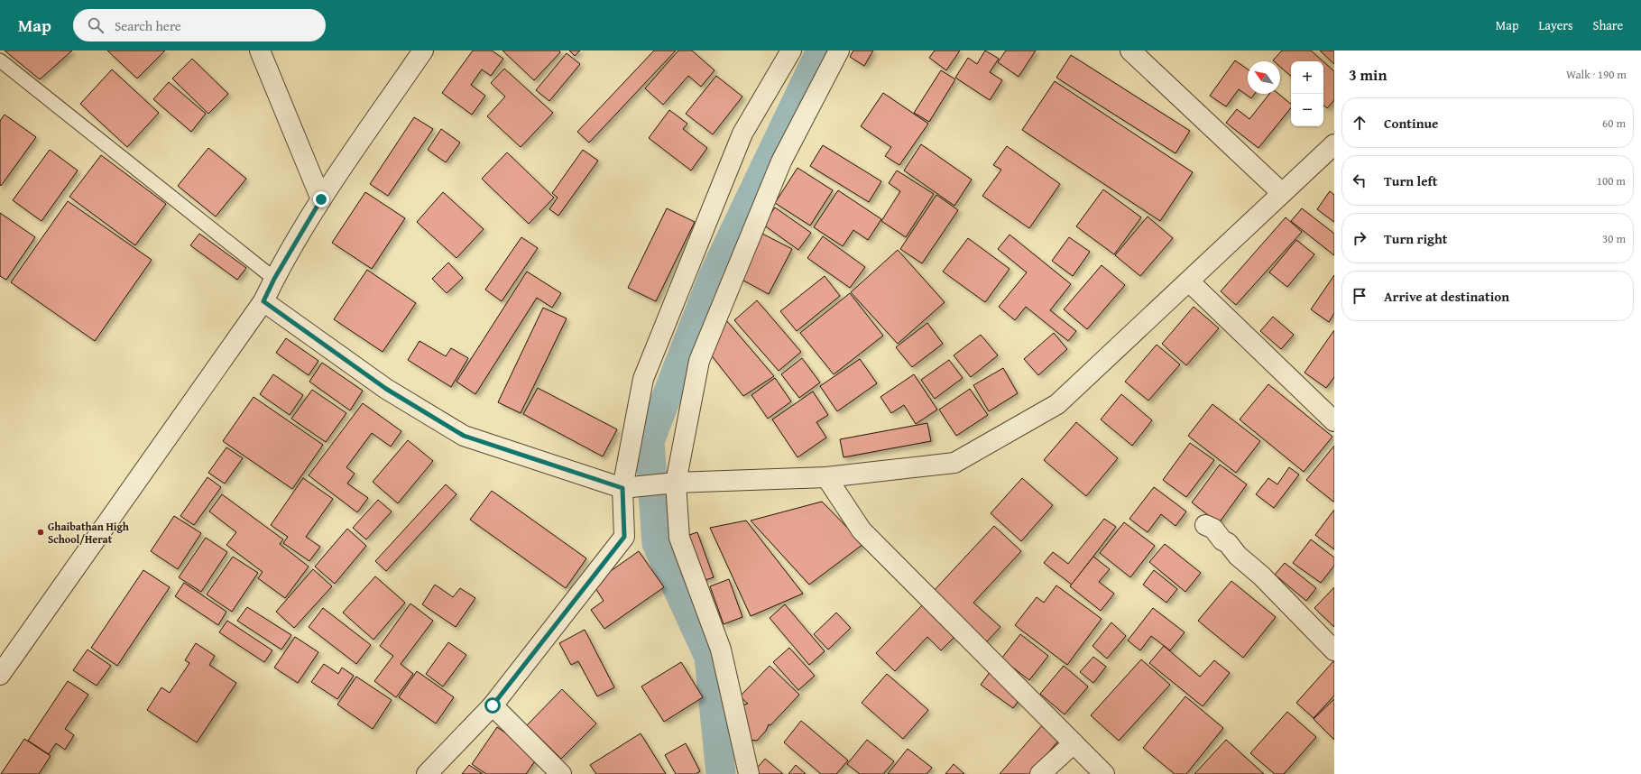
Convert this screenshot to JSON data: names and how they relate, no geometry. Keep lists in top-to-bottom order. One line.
{"places":["Ghaibathan High School/Herat"],"north":"top left","page":{"header":"Map","search":"Search here","nav":["Map","Layers","Share"],"heading":["3 min","Walk · 190 m"],"map_buttons":["+","−"],"list":[["Continue","60 m"],["Turn left","100 m"],["Turn right","30 m"],"Arrive at destination"]}}
